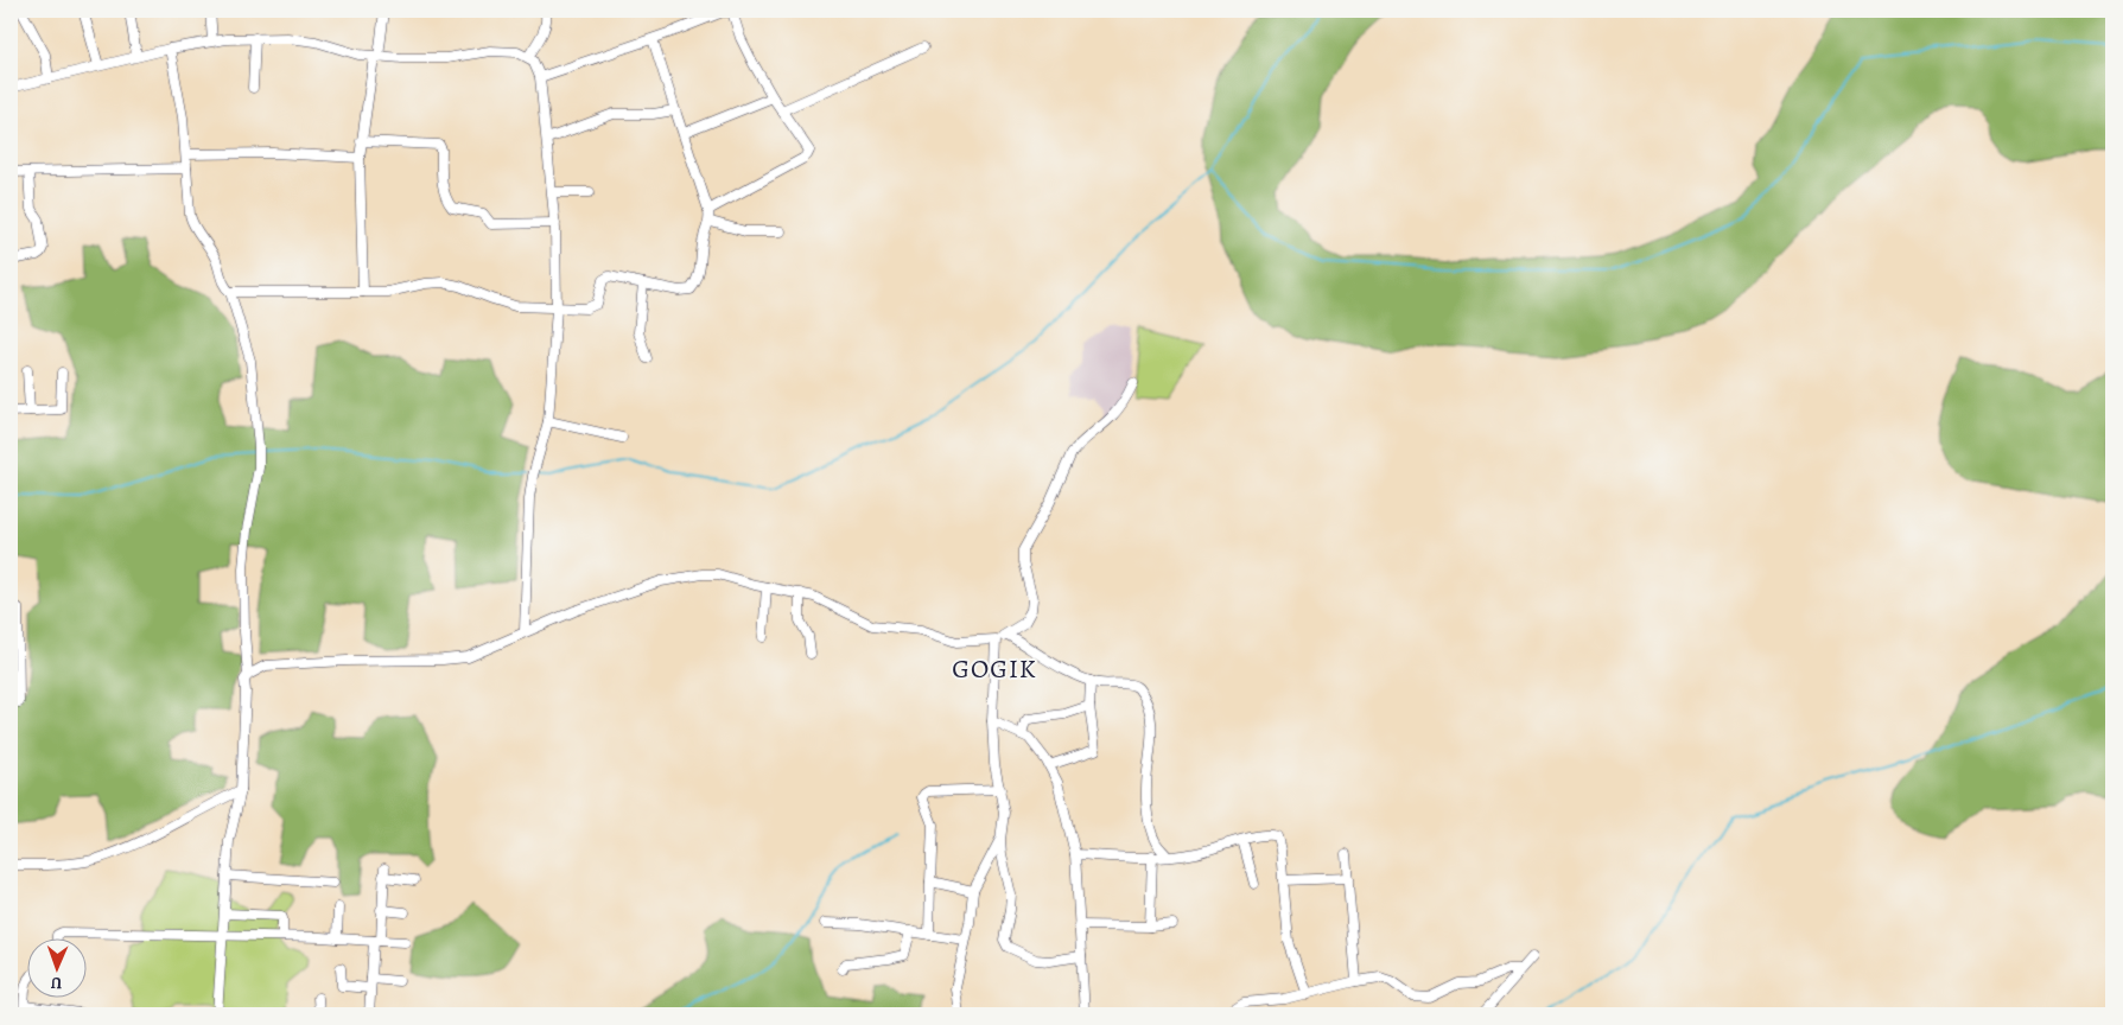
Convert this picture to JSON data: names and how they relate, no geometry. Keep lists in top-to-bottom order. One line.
{"districts":["GOGIK"],"north":"bottom"}
